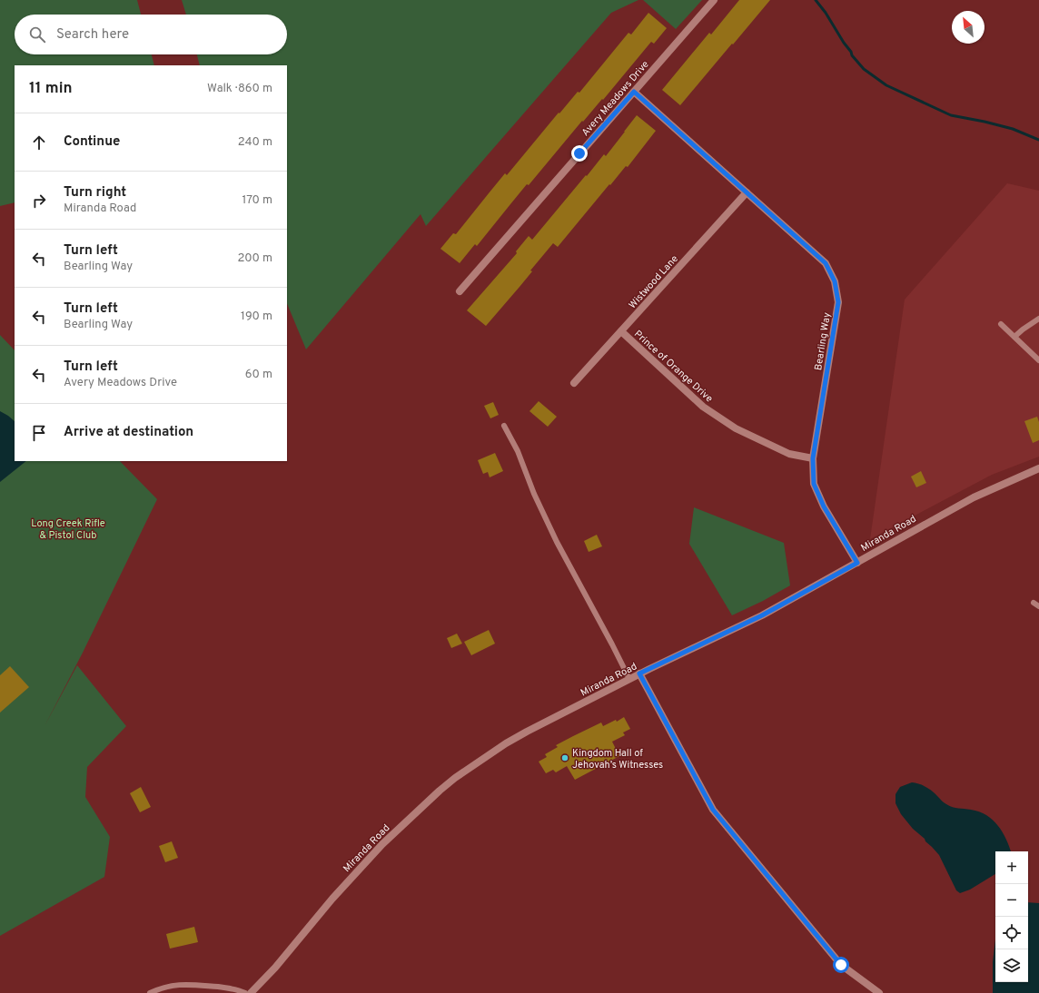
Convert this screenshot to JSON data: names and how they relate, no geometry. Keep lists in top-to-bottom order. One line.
{"streets":{"street":["Avery Meadows Drive","Wistwood Lane","Bearling Way","Prince of Orange Drive","Miranda Road"]},"crossings":[["Avery Meadows Drive","Bearling Way"],["Wistwood Lane","Bearling Way"],["Wistwood Lane","Prince of Orange Drive"],["Bearling Way","Prince of Orange Drive"],["Bearling Way","Miranda Road"]],"parks":["Long Creek Rifle & Pistol Club"],"places":["Kingdom Hall of Jehovah’s Witnesses"],"north":"top left","page":{"search":"Search here","heading":["11 min","Walk · 860 m"],"list":[["Continue","240 m"],["Turn right","Miranda Road","170 m"],["Turn left","Bearling Way","200 m"],["Turn left","Bearling Way","190 m"],["Turn left","Avery Meadows Drive","60 m"],"Arrive at destination"],"map_buttons":["+","−"]}}
